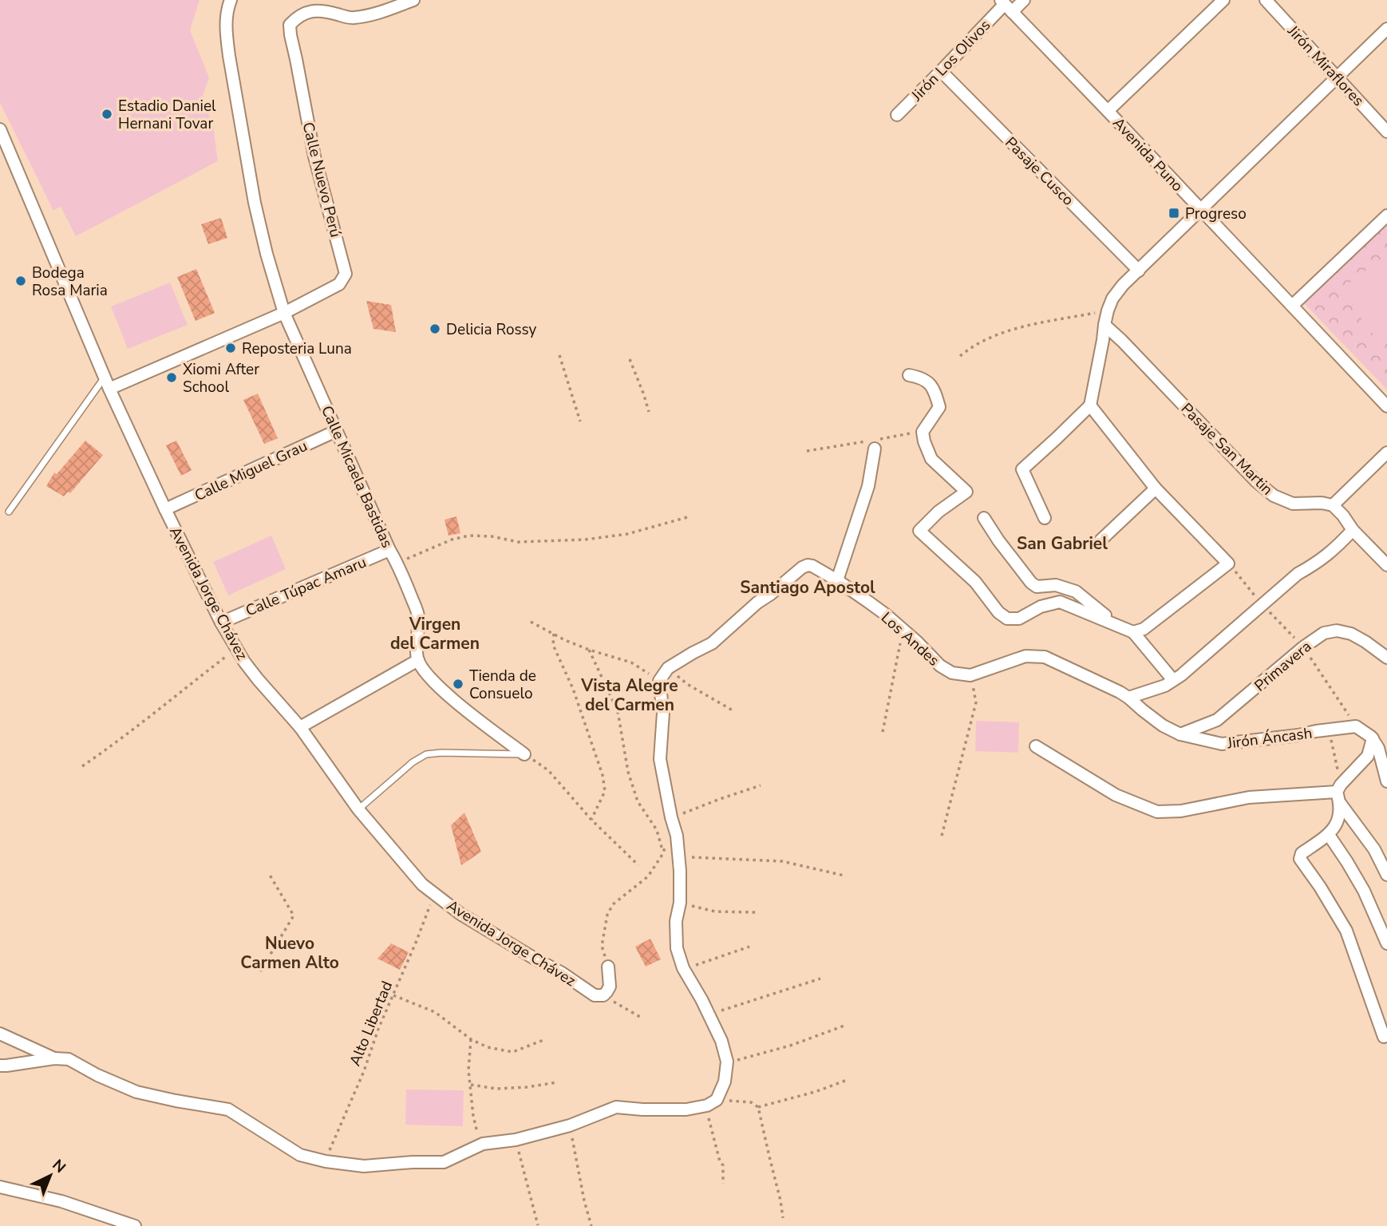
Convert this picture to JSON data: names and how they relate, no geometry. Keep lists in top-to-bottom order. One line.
{"streets":{"street":["Jirón Los Olivos","Jirón Miraflores","Avenida Puno","Pasaje Cusco","Calle Nuevo Perú","Pasaje San Martin","Calle Miguel Grau","Calle Micaela Bastidas","Calle Túpac Amaru","Avenida Jorge Chávez","Los Andes","Primavera","Jirón Áncash"],"path":["Alto Libertad"]},"crossings":[["Jirón Los Olivos","Avenida Puno"],["Jirón Los Olivos","Pasaje Cusco"],["Calle Nuevo Perú","Calle Micaela Bastidas"],["Calle Nuevo Perú","Avenida Jorge Chávez"],["Calle Miguel Grau","Calle Micaela Bastidas"],["Calle Miguel Grau","Avenida Jorge Chávez"],["Calle Micaela Bastidas","Calle Túpac Amaru"],["Calle Túpac Amaru","Avenida Jorge Chávez"],["Avenida Jorge Chávez","Alto Libertad"],["Primavera","Jirón Áncash"]],"districts":["San Gabriel","Santiago Apostol","Virgen del Carmen","Vista Alegre del Carmen","Nuevo Carmen Alto"],"places":{"other":["Estadio Daniel Hernani Tovar","Bodega Rosa Maria","Delicia Rossy","Reposteria Luna","Xiomi After School","Tienda de Consuelo"],"transit":["Progreso"]},"north":"top right"}
